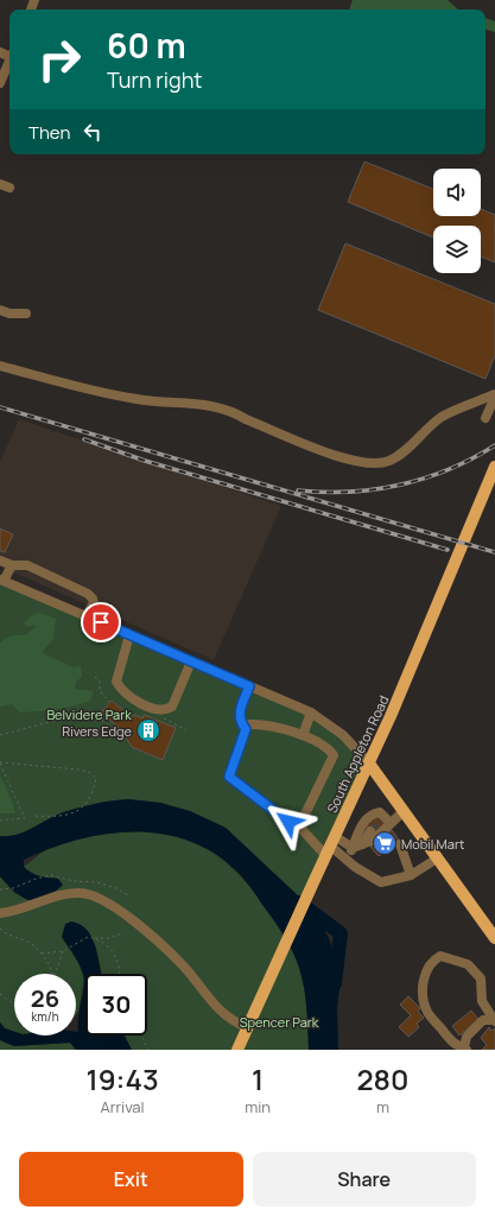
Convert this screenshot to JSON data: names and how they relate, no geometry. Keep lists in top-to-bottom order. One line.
{"streets":{"main road":["South Appleton Road"]},"parks":["Belvidere Park","Spencer Park"],"places":{"building":["Rivers Edge"],"supermarket":["Mobil Mart"]},"page":{"turn":["60 m","Turn right"],"then":"Then","speed":"26 km/h","limit":"30","eta":["19:43","Arrival","1","min","280","m"],"buttons":["Exit","Share"]}}
